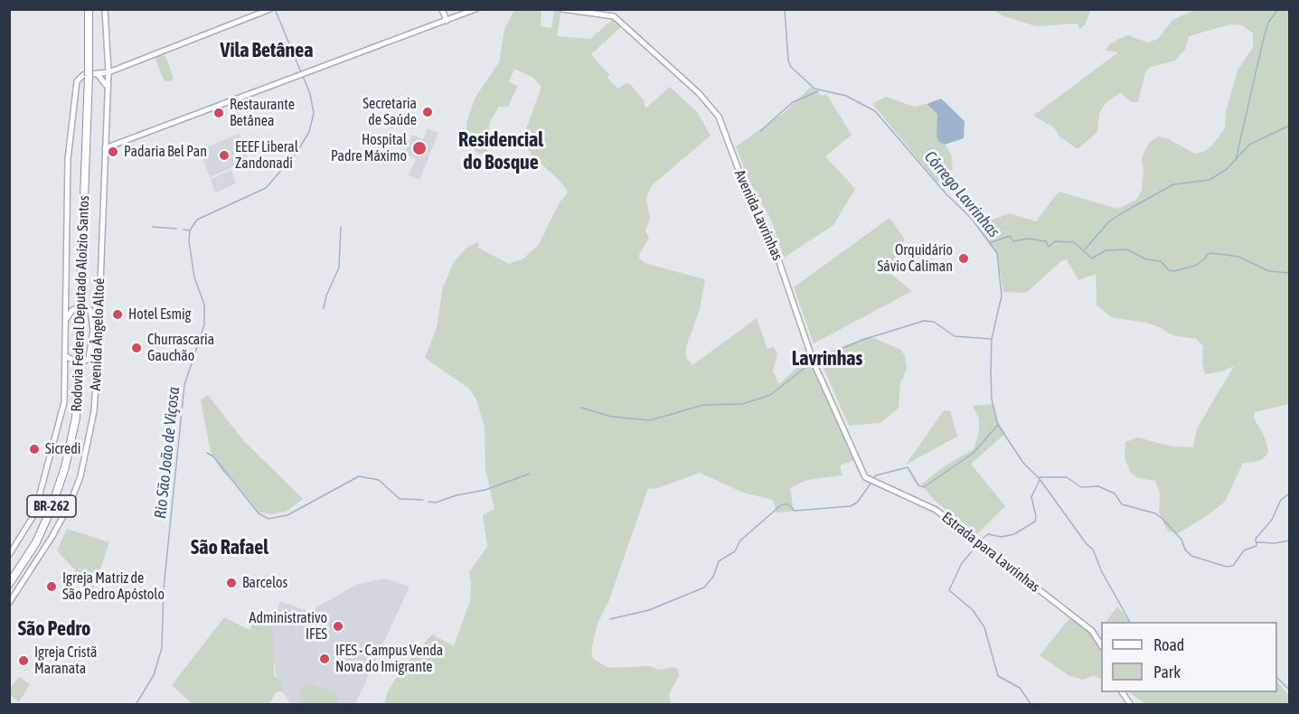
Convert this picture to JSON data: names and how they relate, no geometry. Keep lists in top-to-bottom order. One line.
{"streets":{"highway":["Rodovia Federal Deputado Aloízio Santos","BR-262"],"street":["Avenida Lavrinhas","Avenida Ângelo Altoé","Estrada para Lavrinhas"]},"crossings":[["Avenida Lavrinhas","Estrada para Lavrinhas"]],"districts":["Vila Betânea","Residencial do Bosque","Lavrinhas","São Rafael","São Pedro"],"water":["Córrego Lavrinhas","Rio São João de Viçosa"],"places":["Secretaria de Saúde","Restaurante Betânea","Hospital Padre Máximo","Padaria Bel Pan","EEEF Liberal Zandonadi","Orquidário Sávio Caliman","Hotel Esmig","Churrascaria Gauchão","Sicredi","Barcelos","Igreja Matriz de São Pedro Apóstolo","Administrativo IFES","IFES - Campus Venda Nova do Imigrante","Igreja Cristã Maranata"],"legend":["Road","Park"]}
